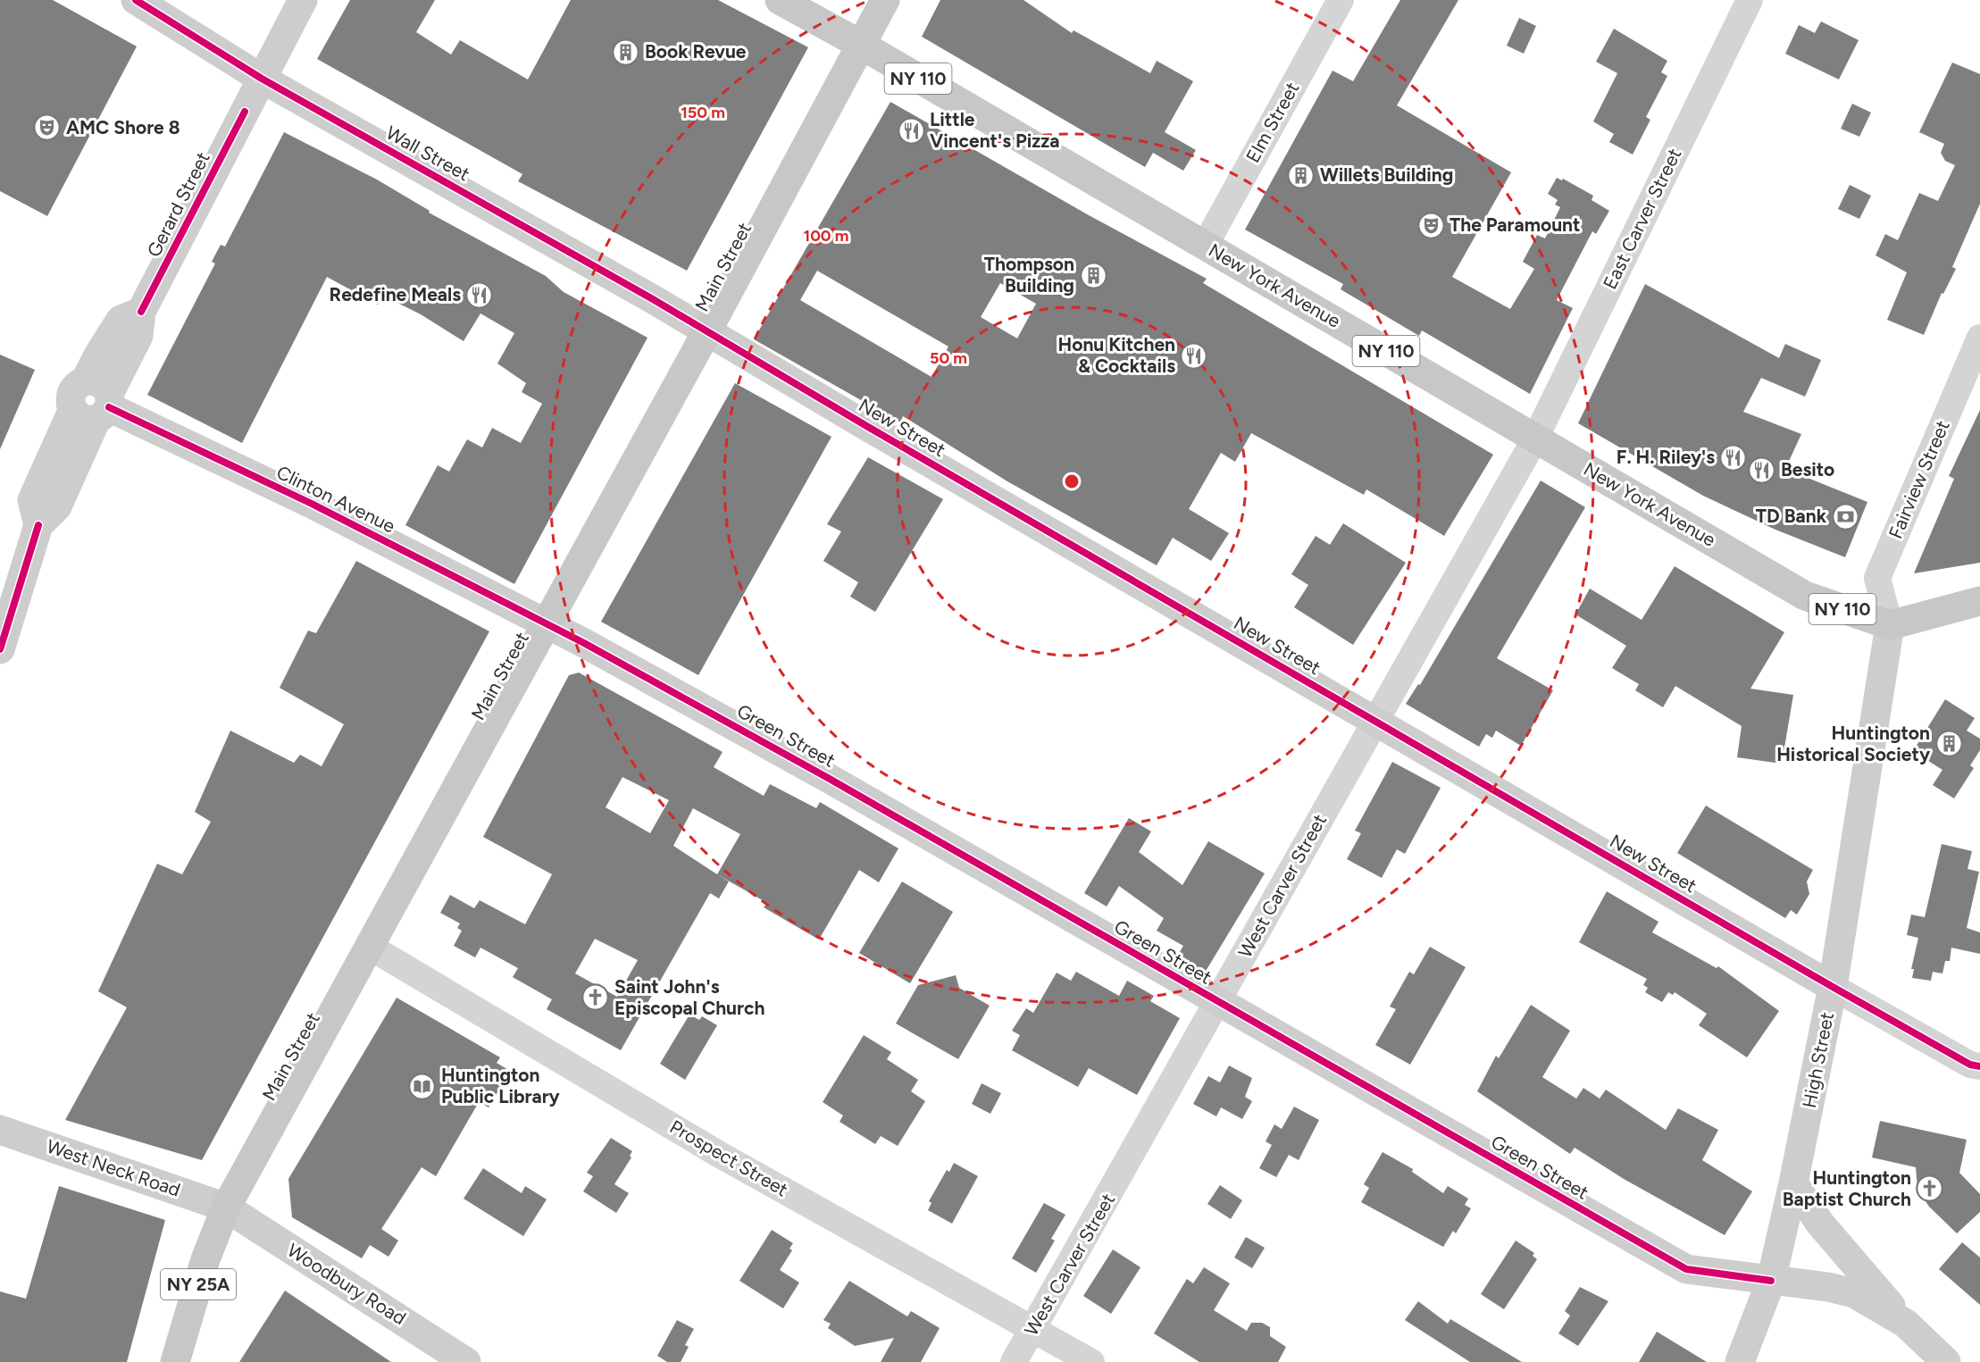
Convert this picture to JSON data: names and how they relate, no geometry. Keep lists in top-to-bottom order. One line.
{"streets":{"main road":["NY 110","Main Street","New York Avenue","NY 25A"],"street":["Elm Street","Wall Street","Gerard Street","East Carver Street","New Street","Fairview Street","Clinton Avenue","Green Street","West Carver Street","High Street","Prospect Street","West Neck Road","Woodbury Road"]},"crossings":[["NY 110","New York Avenue"],["NY 110","Fairview Street"],["NY 110","High Street"],["Elm Street","New York Avenue"],["Wall Street","Gerard Street"],["Wall Street","Main Street"],["Wall Street","New Street"],["Gerard Street","Clinton Avenue"],["East Carver Street","New York Avenue"],["East Carver Street","West Carver Street"],["Main Street","New York Avenue"],["Main Street","New Street"],["Main Street","Clinton Avenue"],["Main Street","Green Street"],["Main Street","Prospect Street"],["Main Street","West Neck Road"],["Main Street","Woodbury Road"],["New York Avenue","Fairview Street"],["New York Avenue","West Carver Street"],["New York Avenue","High Street"],["New Street","West Carver Street"],["New Street","High Street"],["Fairview Street","High Street"],["Clinton Avenue","Green Street"],["Green Street","West Carver Street"],["Green Street","High Street"],["West Carver Street","Prospect Street"],["West Neck Road","Woodbury Road"]],"places":{"building":["Book Revue","Willets Building","Thompson Building","Huntington Historical Society"],"theatre":["AMC Shore 8","The Paramount"],"restaurant":["Little Vincent's Pizza","Redefine Meals","Honu Kitchen & Cocktails","F. H. Riley's","Besito"],"bank":["TD Bank"],"church":["Saint John's Episcopal Church","Huntington Baptist Church"],"library":["Huntington Public Library"]},"rings":["150 m","100 m","50 m"]}
